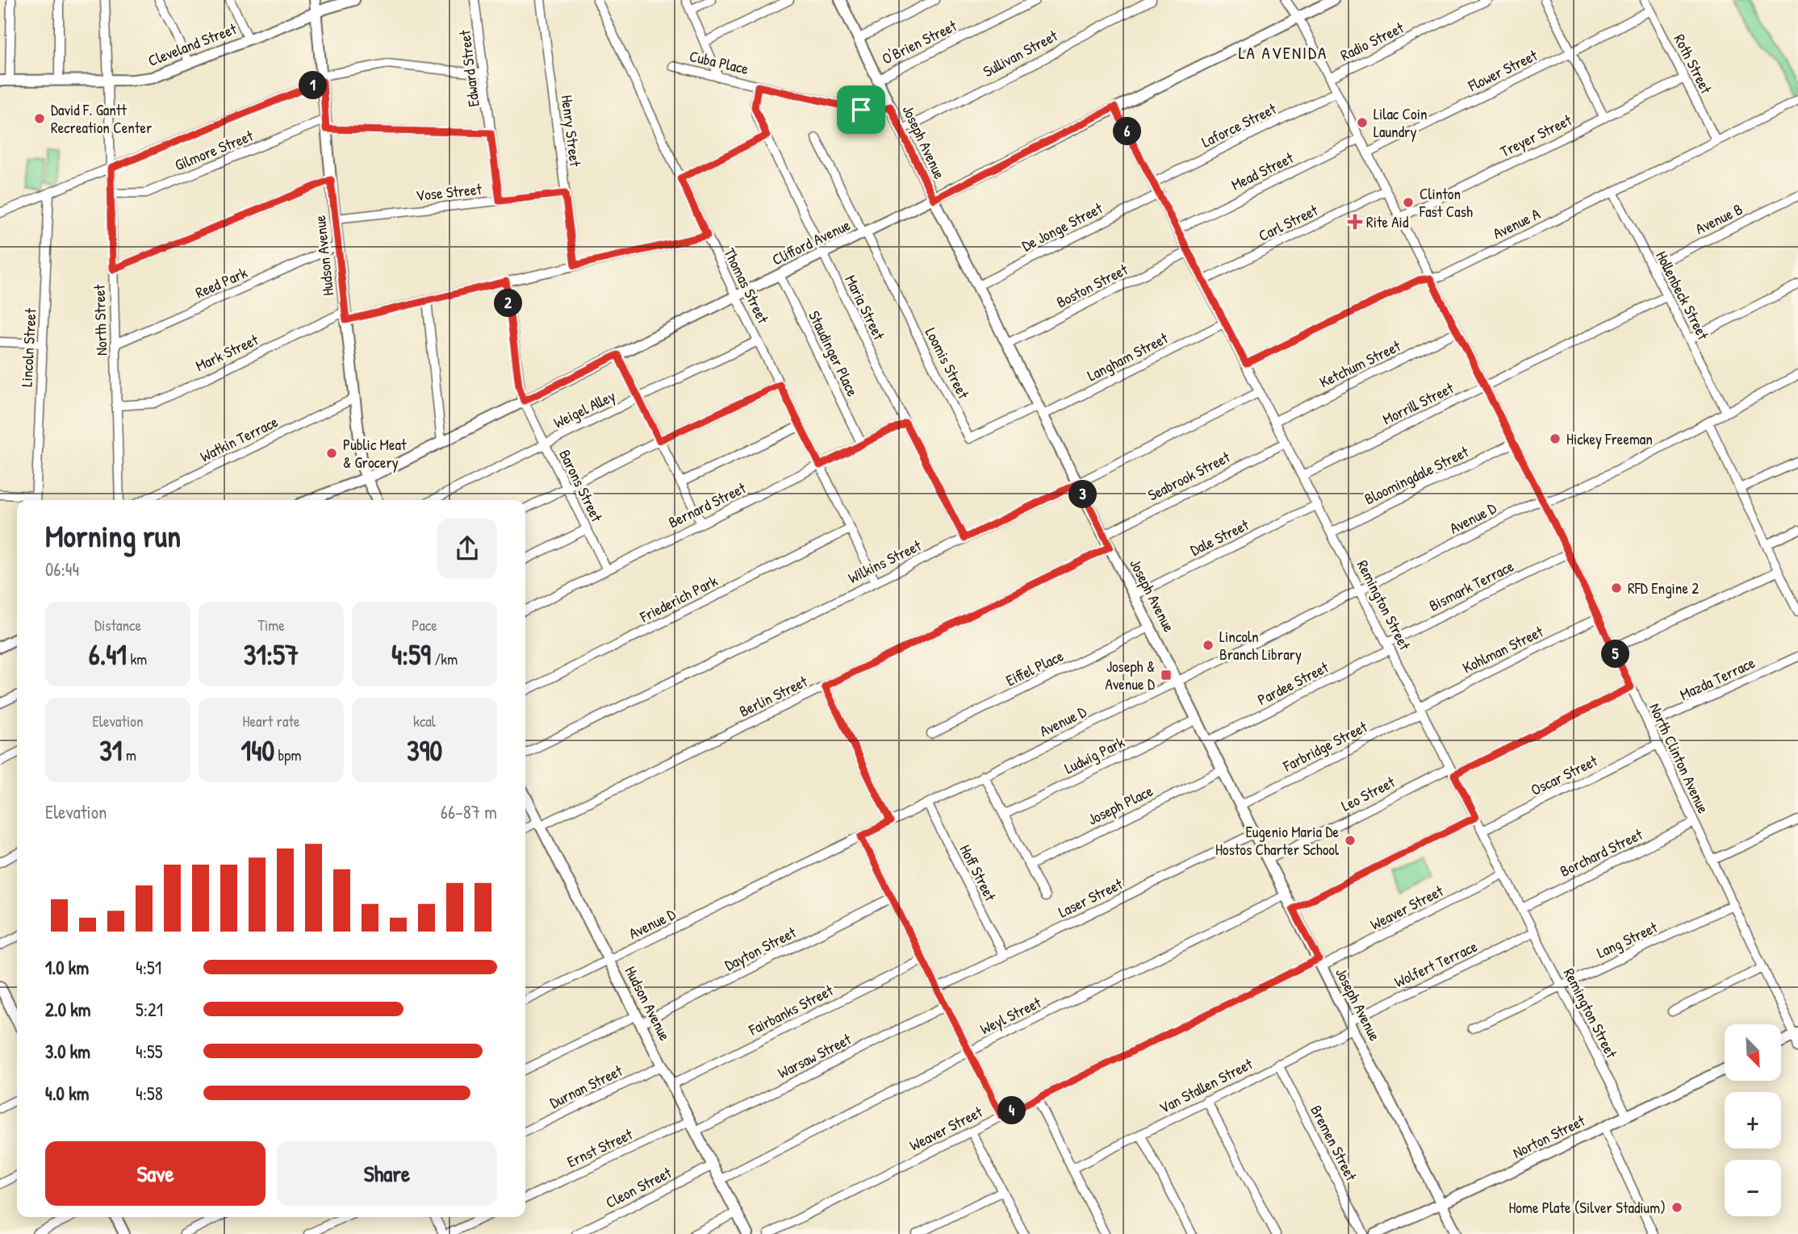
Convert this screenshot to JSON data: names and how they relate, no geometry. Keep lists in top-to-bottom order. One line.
{"streets":{"main road":["Cleveland Street","Joseph Avenue","Clifford Avenue","Hudson Avenue","Norton Street"],"street":["Radio Street","O'Brien Street","Sullivan Street","Cuba Place","Roth Street","Edward Street","Flower Street","Laforce Street","Henry Street","Treyer Street","Gilmore Street","Mead Street","Vose Street","Avenue B","Carl Street","Avenue A","De Jonge Street","Reed Park","Thomas Street","Boston Street","Hollenbeck Street","Maria Street","North Street","Lincoln Street","Mark Street","Staudinger Place","Langham Street","Loomis Street","Ketchum Street","Morrill Street","Weigel Alley","Watkin Terrace","Bloomingdale Street","Seabrook Street","Barons Street","Bernard Street","Avenue D","Dale Street","Wilkins Street","Bismark Terrace","Friederich Park","Remington Street","Kohlman Street","Eiffel Place","Mazda Terrace","Pardee Street","Berlin Street","Farbridge Street","Ludwig Park","North Clinton Avenue","Oscar Street","Leo Street","Joseph Place","Borchard Street","Hoff Street","Laser Street","Weaver Street","Lang Street","Dayton Street","Wolfert Terrace","Fairbanks Street","Weyl Street","Warsaw Street","Van Stallen Street","Durnan Street","Bremen Street","Ernst Street","Cleon Street"]},"crossings":[["Radio Street","North Clinton Avenue"],["O'Brien Street","Joseph Avenue"],["Cleveland Street","Hudson Avenue"],["Cleveland Street","North Street"],["Sullivan Street","Joseph Avenue"],["Cuba Place","Joseph Avenue"],["Cuba Place","Maria Street"],["Roth Street","Flower Street"],["Roth Street","Treyer Street"],["Roth Street","Avenue A"],["Edward Street","Gilmore Street"],["Edward Street","Vose Street"],["Flower Street","North Clinton Avenue"],["Laforce Street","Remington Street"],["Laforce Street","North Clinton Avenue"],["Henry Street","Vose Street"],["Henry Street","Mark Street"],["Treyer Street","North Clinton Avenue"],["Joseph Avenue","De Jonge Street"],["Joseph Avenue","Clifford Avenue"],["Joseph Avenue","Boston Street"],["Joseph Avenue","Langham Street"],["Joseph Avenue","Loomis Street"],["Joseph Avenue","Seabrook Street"],["Joseph Avenue","Avenue D"],["Joseph Avenue","Dale Street"],["Joseph Avenue","Wilkins Street"],["Joseph Avenue","Eiffel Place"],["Joseph Avenue","Pardee Street"],["Joseph Avenue","Berlin Street"],["Joseph Avenue","Farbridge Street"],["Joseph Avenue","Ludwig Park"],["Joseph Avenue","Leo Street"],["Joseph Avenue","Joseph Place"],["Joseph Avenue","Laser Street"],["Joseph Avenue","Weaver Street"],["Joseph Avenue","Wolfert Terrace"],["Joseph Avenue","Weyl Street"],["Joseph Avenue","Van Stallen Street"],["Joseph Avenue","Norton Street"],["Gilmore Street","Hudson Avenue"],["Gilmore Street","North Street"],["Mead Street","Remington Street"],["Mead Street","North Clinton Avenue"],["Vose Street","Hudson Avenue"],["Avenue B","Hollenbeck Street"],["Carl Street","Remington Street"],["Carl Street","North Clinton Avenue"],["Avenue A","Hollenbeck Street"],["Avenue A","Remington Street"],["Avenue A","North Clinton Avenue"],["De Jonge Street","Remington Street"],["Clifford Avenue","Hudson Avenue"],["Clifford Avenue","Thomas Street"],["Clifford Avenue","Maria Street"],["Clifford Avenue","Staudinger Place"],["Clifford Avenue","Loomis Street"],["Clifford Avenue","Barons Street"],["Clifford Avenue","Remington Street"],["Clifford Avenue","North Clinton Avenue"],["Hudson Avenue","Reed Park"],["Hudson Avenue","Mark Street"],["Hudson Avenue","Watkin Terrace"],["Hudson Avenue","Avenue D"],["Hudson Avenue","Berlin Street"],["Hudson Avenue","Dayton Street"],["Hudson Avenue","Fairbanks Street"],["Hudson Avenue","Weyl Street"],["Hudson Avenue","Warsaw Street"],["Hudson Avenue","Durnan Street"],["Hudson Avenue","Ernst Street"],["Hudson Avenue","Cleon Street"],["Reed Park","North Street"],["Thomas Street","Mark Street"],["Thomas Street","Weigel Alley"],["Thomas Street","Bernard Street"],["Thomas Street","Wilkins Street"],["Thomas Street","Friederich Park"],["Boston Street","Remington Street"],["Hollenbeck Street","Morrill Street"],["Hollenbeck Street","Avenue D"],["Maria Street","Bernard Street"],["Maria Street","Wilkins Street"],["North Street","Mark Street"],["Mark Street","Barons Street"],["Staudinger Place","Bernard Street"],["Langham Street","Loomis Street"],["Langham Street","Remington Street"],["Ketchum Street","Remington Street"],["Ketchum Street","North Clinton Avenue"],["Morrill Street","Remington Street"],["Morrill Street","North Clinton Avenue"],["Weigel Alley","Barons Street"],["Bloomingdale Street","Remington Street"],["Bloomingdale Street","North Clinton Avenue"],["Seabrook Street","Remington Street"],["Barons Street","Bernard Street"],["Avenue D","Remington Street"],["Avenue D","North Clinton Avenue"],["Avenue D","Hoff Street"],["Dale Street","Remington Street"],["Wilkins Street","Remington Street"],["Bismark Terrace","Remington Street"],["Bismark Terrace","Pardee Street"],["Bismark Terrace","North Clinton Avenue"],["Remington Street","Kohlman Street"],["Remington Street","Pardee Street"],["Remington Street","Farbridge Street"],["Remington Street","Oscar Street"],["Remington Street","Leo Street"],["Remington Street","Borchard Street"],["Remington Street","Weaver Street"],["Remington Street","Lang Street"],["Remington Street","Wolfert Terrace"],["Remington Street","Norton Street"],["Kohlman Street","Farbridge Street"],["Kohlman Street","North Clinton Avenue"],["Mazda Terrace","North Clinton Avenue"],["North Clinton Avenue","Oscar Street"],["North Clinton Avenue","Leo Street"],["North Clinton Avenue","Borchard Street"],["North Clinton Avenue","Lang Street"],["Hoff Street","Laser Street"],["Wolfert Terrace","Van Stallen Street"],["Van Stallen Street","Bremen Street"]],"districts":["LA AVENIDA"],"places":{"other":["David F. Gantt Recreation Center","Lilac Coin Laundry","Clinton Fast Cash","Hickey Freeman","Public Meat & Grocery","RFD Engine 2","Lincoln Branch Library","Eugenio Maria De Hostos Charter School","Home Plate (Silver Stadium)"],"health":["Rite Aid"],"transit":["Joseph & Avenue D"]},"north":"bottom right","page":{"pins":["1","6","2","3","5","4"],"heading":["Morning run","06:44"],"stats":[["Distance","6.41 km"],["Time","31:57"],["Pace","4:59 /km"],["Elevation","31 m"],["Heart rate","140 bpm"],["kcal","390"]],"chart":["Elevation","66–87 m"],"list":[{"name":"1.0 km","note":"4:51"},{"name":"2.0 km","note":"5:21"},{"name":"3.0 km","note":"4:55"},{"name":"4.0 km","note":"4:58"}],"map_buttons":["+","−"],"buttons":["Save","Share"]}}
